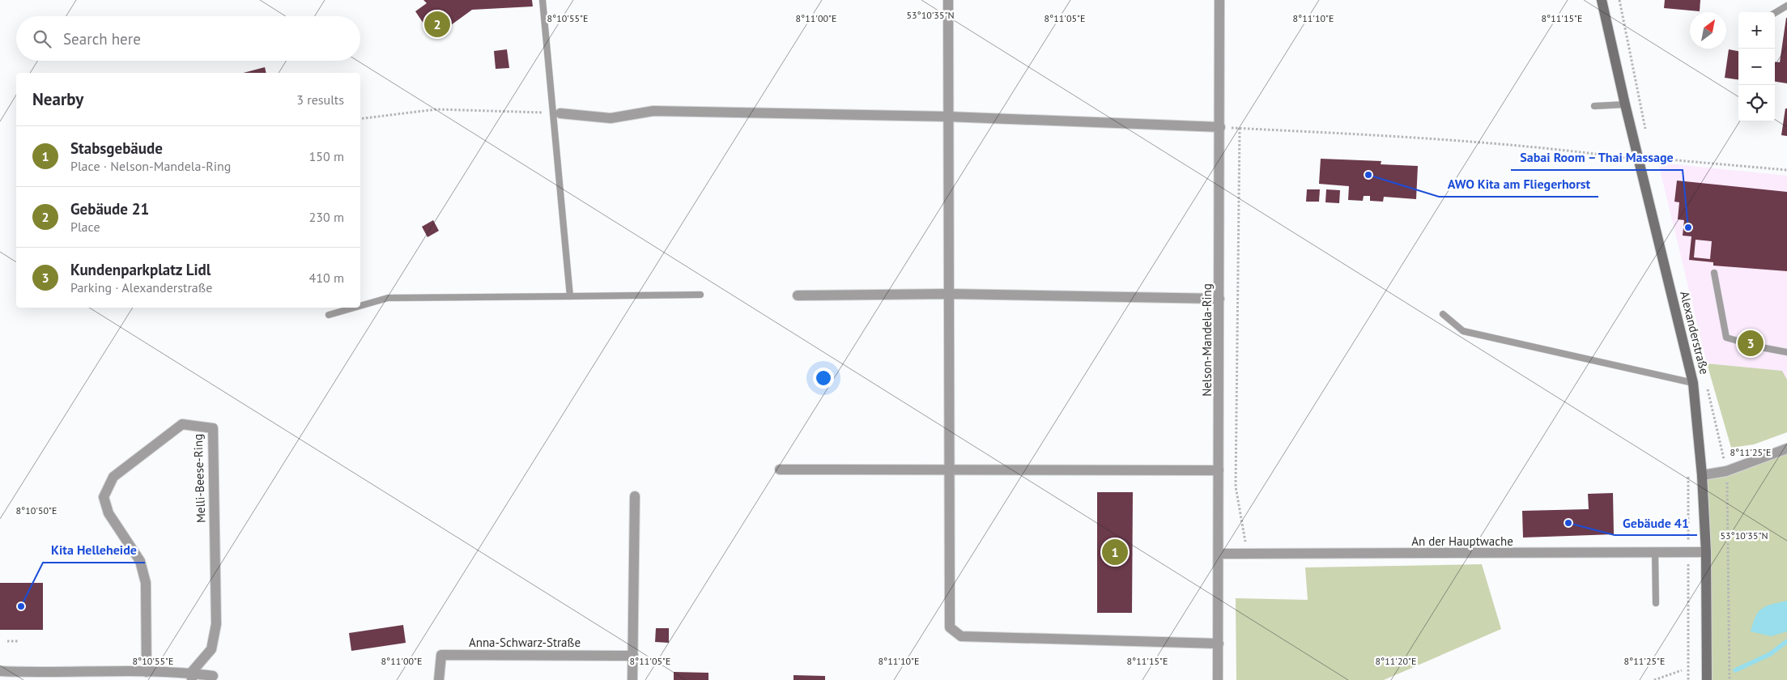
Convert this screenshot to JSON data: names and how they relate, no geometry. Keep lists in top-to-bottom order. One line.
{"streets":{"main road":["Alexanderstraße"],"street":["Nelson-Mandela-Ring","Melli-Beese-Ring","An der Hauptwache","Anna-Schwarz-Straße"]},"crossings":[["Alexanderstraße","An der Hauptwache"],["Nelson-Mandela-Ring","An der Hauptwache"]],"places":["AWO Kita am Fliegerhorst","Sabai Room – Thai Massage","Gebäude 41","Kita Helleheide"],"north":"top right","page":{"pins":["2","3","1"],"map_buttons":["+","−"],"search":"Search here","heading":["Nearby","3 results"],"list":[{"mark":"1","name":"Stabsgebäude","note":"Place · Nelson-Mandela-Ring","value":"150 m"},{"mark":"2","name":"Gebäude 21","note":"Place","value":"230 m"},{"mark":"3","name":"Kundenparkplatz Lidl","note":"Parking · Alexanderstraße","value":"410 m"}]},"coordinates":["53°10'35\"N","8°10'55\"E","8°11'00\"E","8°11'05\"E","8°11'10\"E","8°11'15\"E","8°11'25\"E","8°10'50\"E","8°11'20\"E"]}
